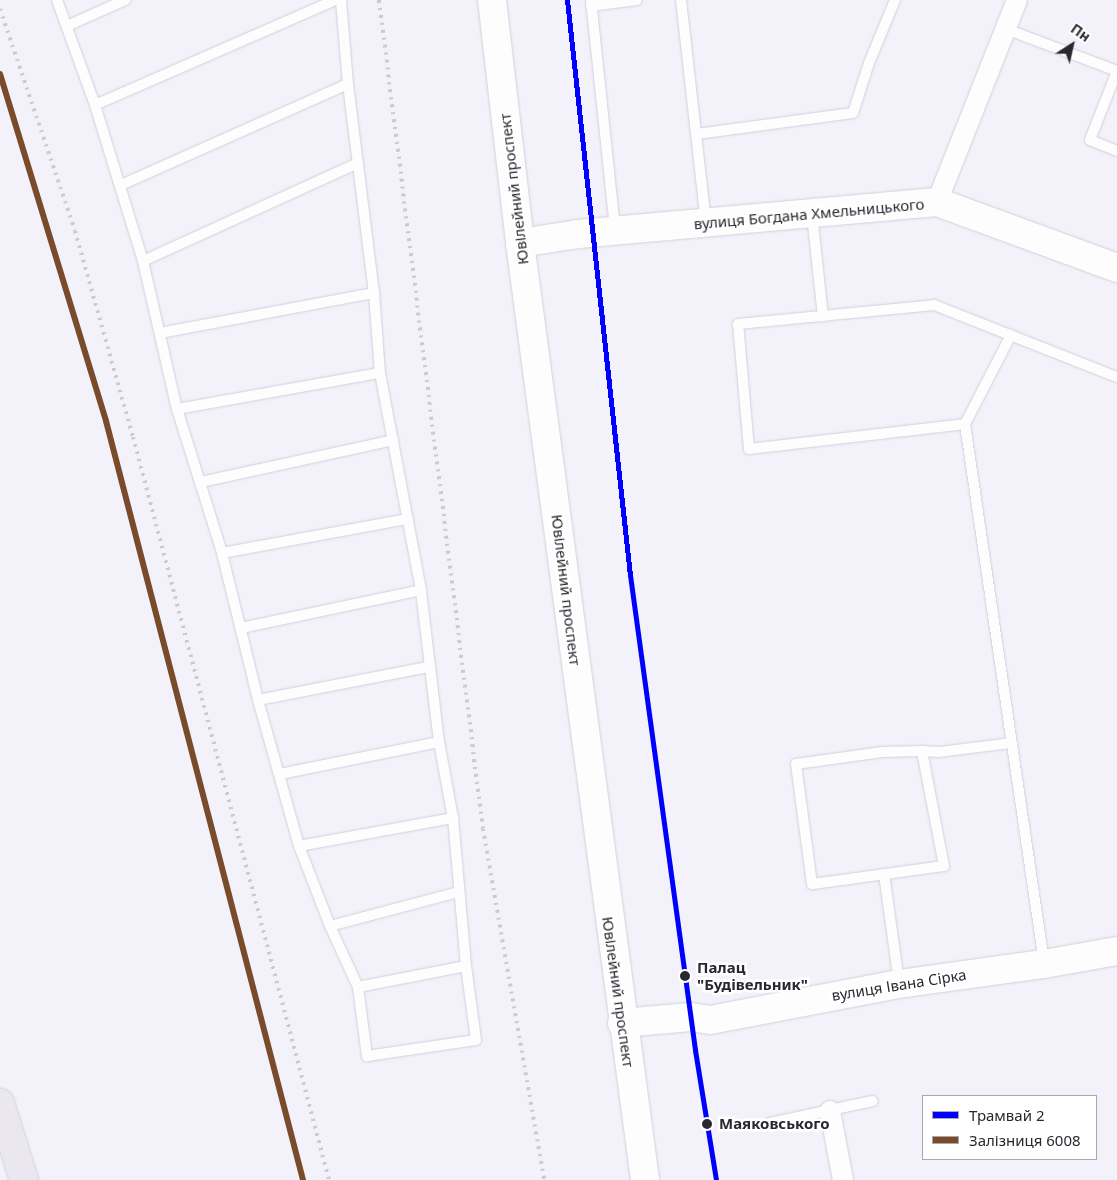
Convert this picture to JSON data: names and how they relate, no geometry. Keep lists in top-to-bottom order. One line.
{"streets":{"main road":["Ювілейний проспект","вулиця Богдана Хмельницького","вулиця Івана Сірка"]},"crossings":[["Ювілейний проспект","вулиця Богдана Хмельницького"],["Ювілейний проспект","вулиця Івана Сірка"]],"places":["Палац \"Будівельник\"","Маяковського"],"lines":["tram line 2","rail line 6008"],"legend":["Трамвай 2","Залізниця 6008"],"north":"top right"}
